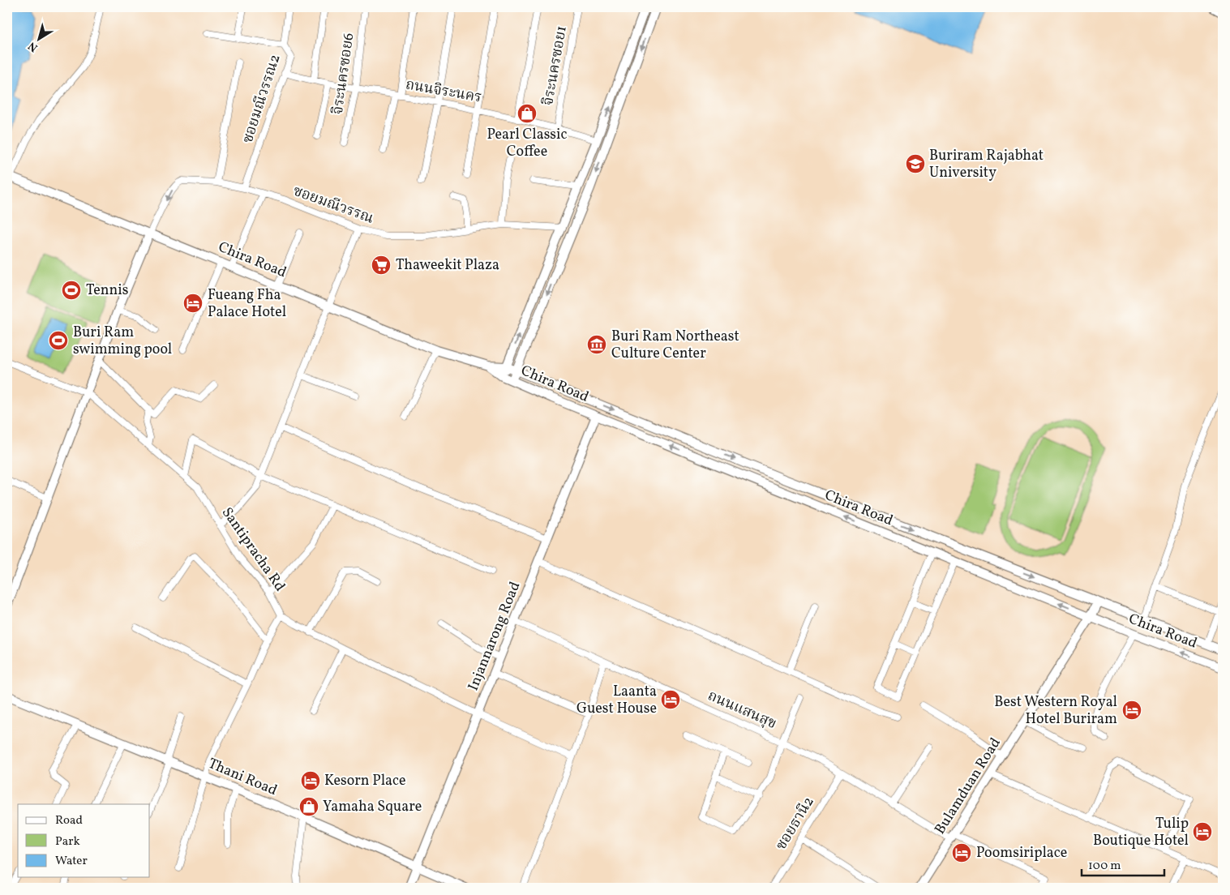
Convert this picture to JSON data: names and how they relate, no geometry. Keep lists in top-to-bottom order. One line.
{"streets":{"main road":["Chira Road","Injannarong Road","Thani Road","Bulamduan Road"],"street":["จิระนครซอย1","จิระนครซอย6","ถนนจิระนคร","ซอยมณีวรรณ2","ซอยมณีวรรณ","Santipracha Rd","ถนนแสนสุข","ซอยธานี2"]},"crossings":[["จิระนครซอย1","ถนนจิระนคร"],["จิระนครซอย6","ถนนจิระนคร"],["ถนนจิระนคร","ซอยมณีวรรณ2"],["ซอยมณีวรรณ2","ซอยมณีวรรณ"],["ซอยมณีวรรณ","Chira Road"],["Chira Road","Injannarong Road"],["Chira Road","Bulamduan Road"],["Injannarong Road","ถนนแสนสุข"],["Injannarong Road","Thani Road"],["ถนนแสนสุข","Bulamduan Road"],["ถนนแสนสุข","ซอยธานี2"]],"places":{"shop":["Pearl Classic Coffee","Yamaha Square"],"school or university":["Buriram Rajabhat University"],"supermarket":["Thaweekit Plaza"],"sports":["Tennis","Buri Ram swimming pool"],"hotel":["Fueang Fha Palace Hotel","Laanta Guest House","Best Western Royal Hotel Buriram","Kesorn Place","Tulip Boutique Hotel","Poomsiriplace"],"museum":["Buri Ram Northeast Culture Center"]},"legend":["Road","Park","Water"],"scale_bar":"100 m","north":"bottom left"}
